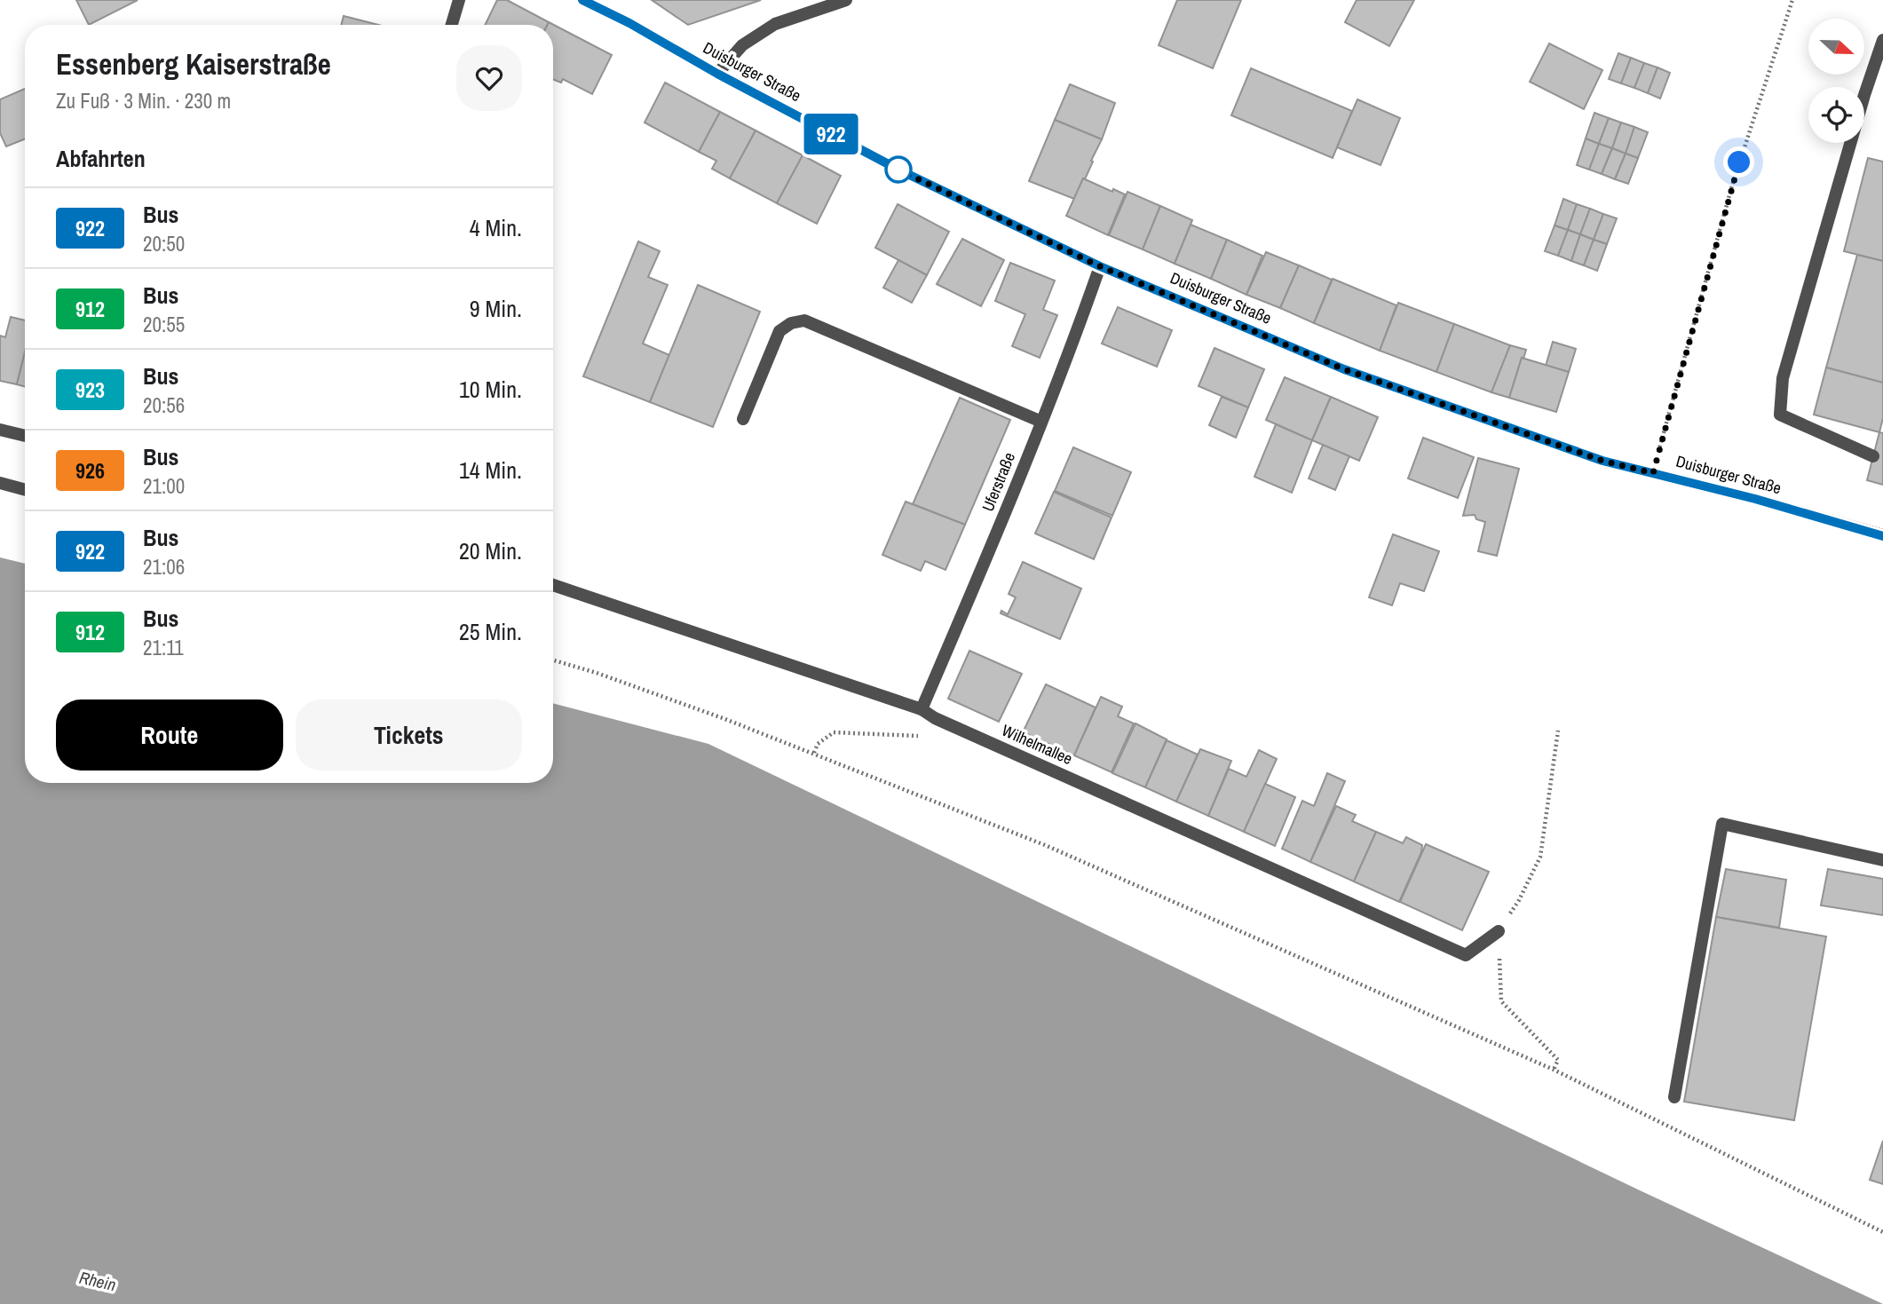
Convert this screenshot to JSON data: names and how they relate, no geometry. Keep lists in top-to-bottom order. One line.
{"streets":{"main road":["Duisburger Straße"],"street":["Uferstraße","Wilhelmallee"]},"crossings":[["Duisburger Straße","Uferstraße"],["Uferstraße","Wilhelmallee"]],"water":["Rhein"],"lines":["bus line 922"],"north":"right","page":{"on_map":"922","heading":[["Essenberg Kaiserstraße","Zu Fuß · 3 Min. · 230 m"],"Abfahrten"],"list":[{"mark":"922","name":"Bus","note":"20:50","value":"4 Min."},{"mark":"912","name":"Bus","note":"20:55","value":"9 Min."},{"mark":"923","name":"Bus","note":"20:56","value":"10 Min."},{"mark":"926","name":"Bus","note":"21:00","value":"14 Min."},{"mark":"922","name":"Bus","note":"21:06","value":"20 Min."},{"mark":"912","name":"Bus","note":"21:11","value":"25 Min."}],"buttons":["Route","Tickets"]}}
